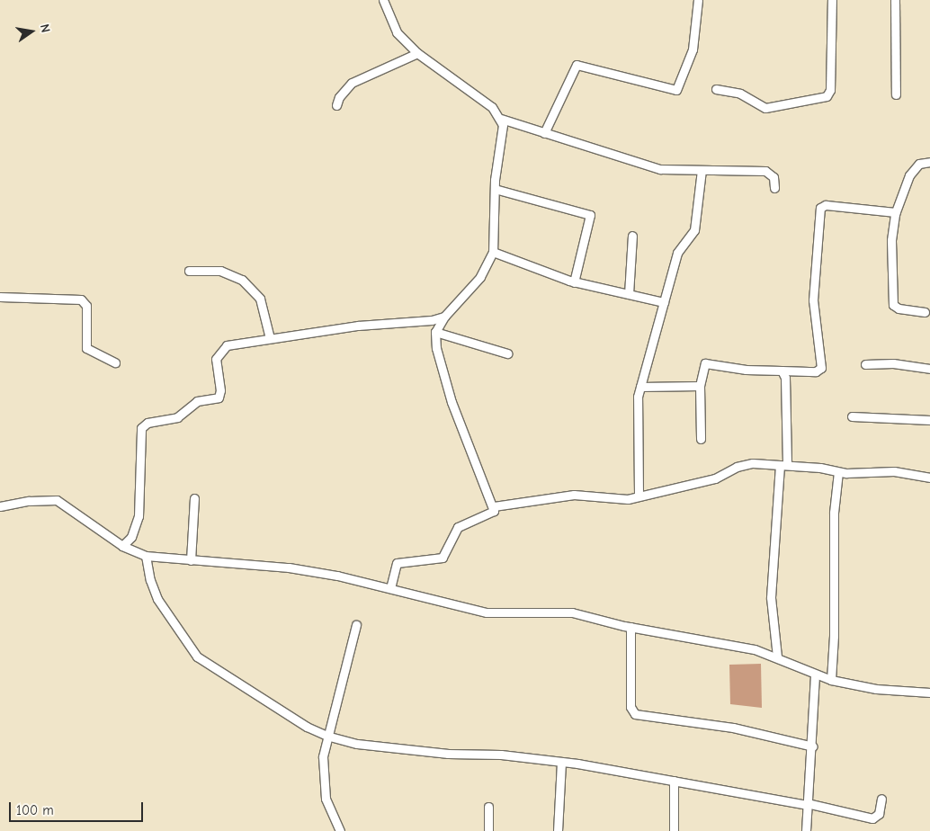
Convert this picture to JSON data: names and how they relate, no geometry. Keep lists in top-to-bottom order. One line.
{"scale_bar":"100 m","north":"right"}
